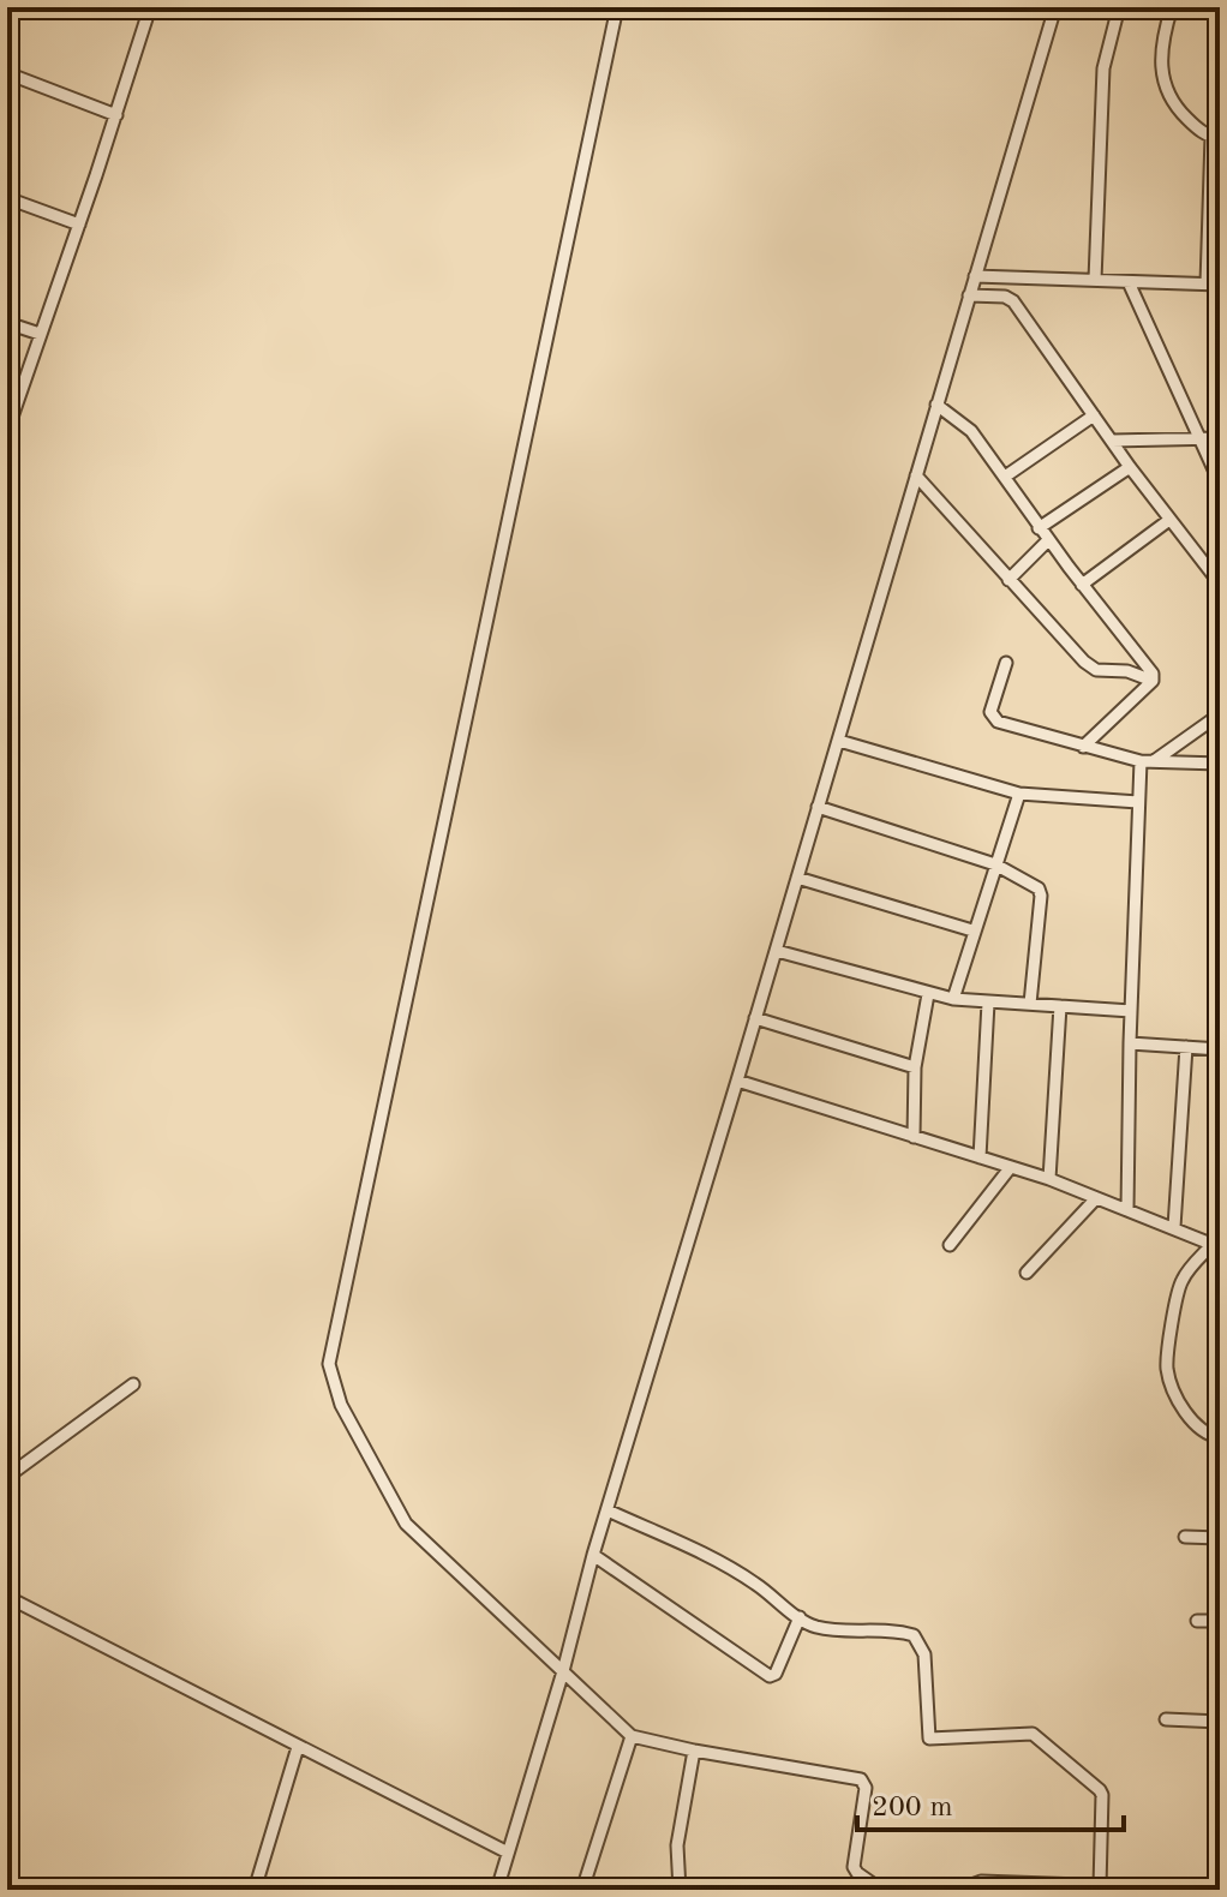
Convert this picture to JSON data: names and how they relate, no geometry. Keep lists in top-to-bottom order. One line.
{"scale_bar":"200 m"}
